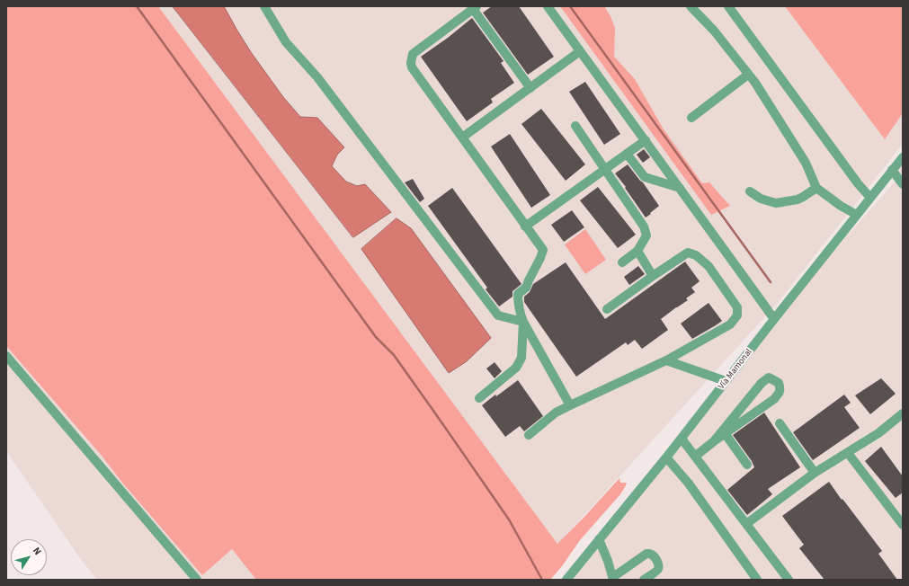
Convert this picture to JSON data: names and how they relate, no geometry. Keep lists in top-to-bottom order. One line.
{"streets":{"street":["Vía Mamonal"]},"north":"top right"}
